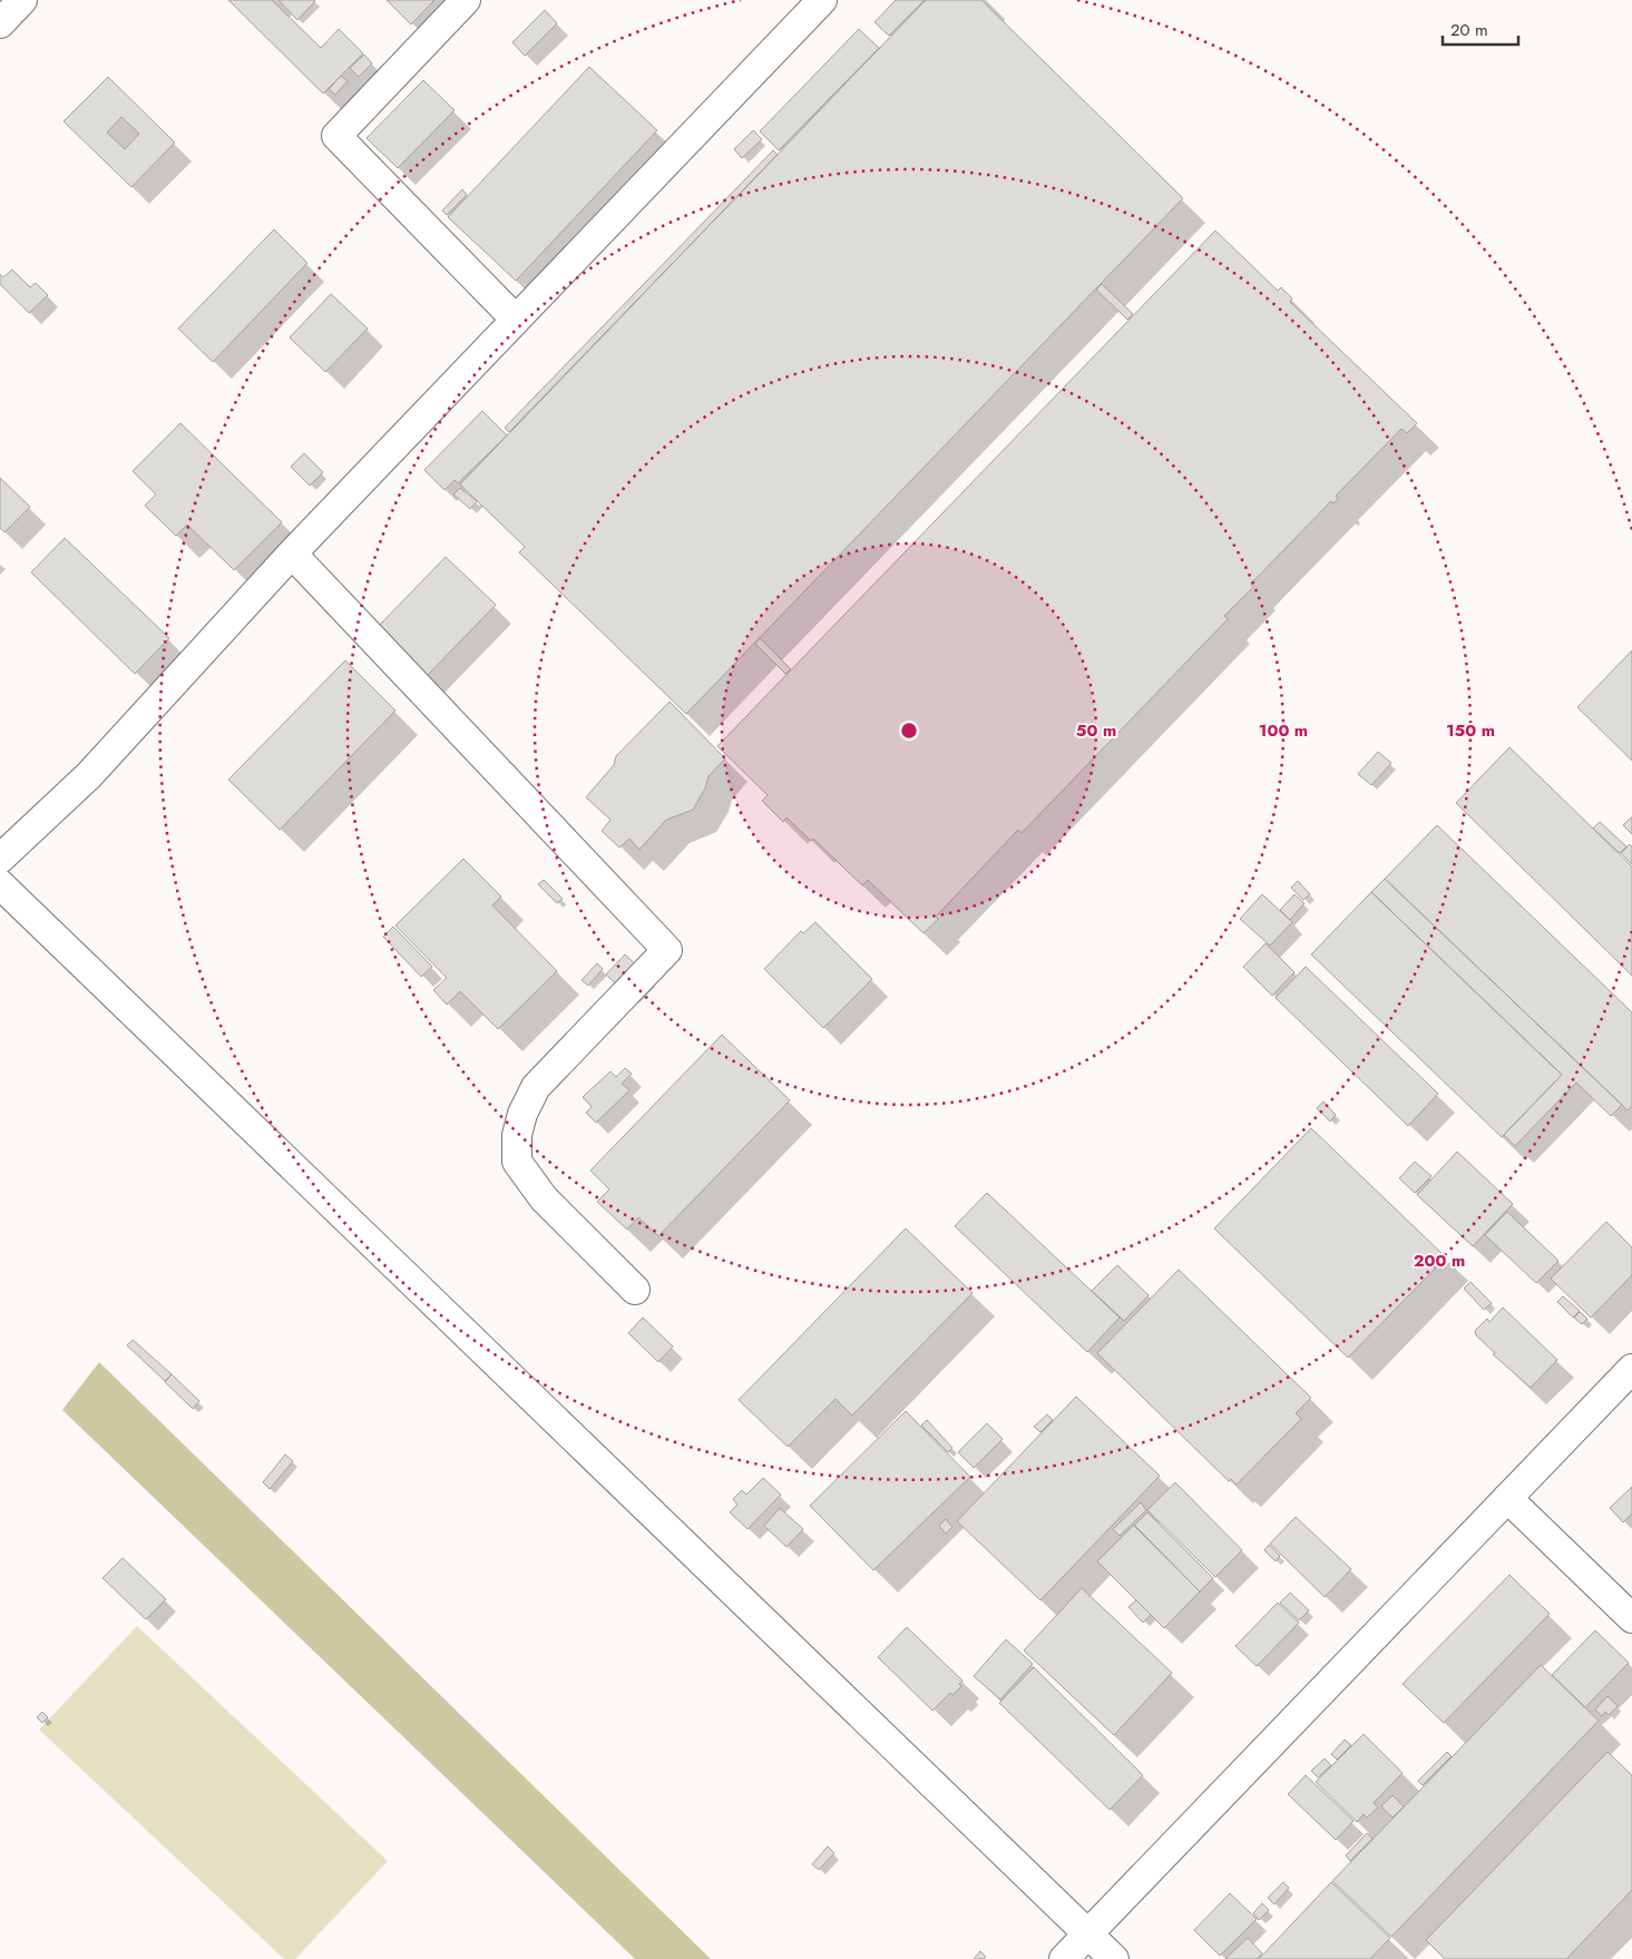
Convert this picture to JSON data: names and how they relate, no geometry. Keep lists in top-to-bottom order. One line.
{"scale_bar":"20 m","rings":["50 m","100 m","150 m","200 m"]}
